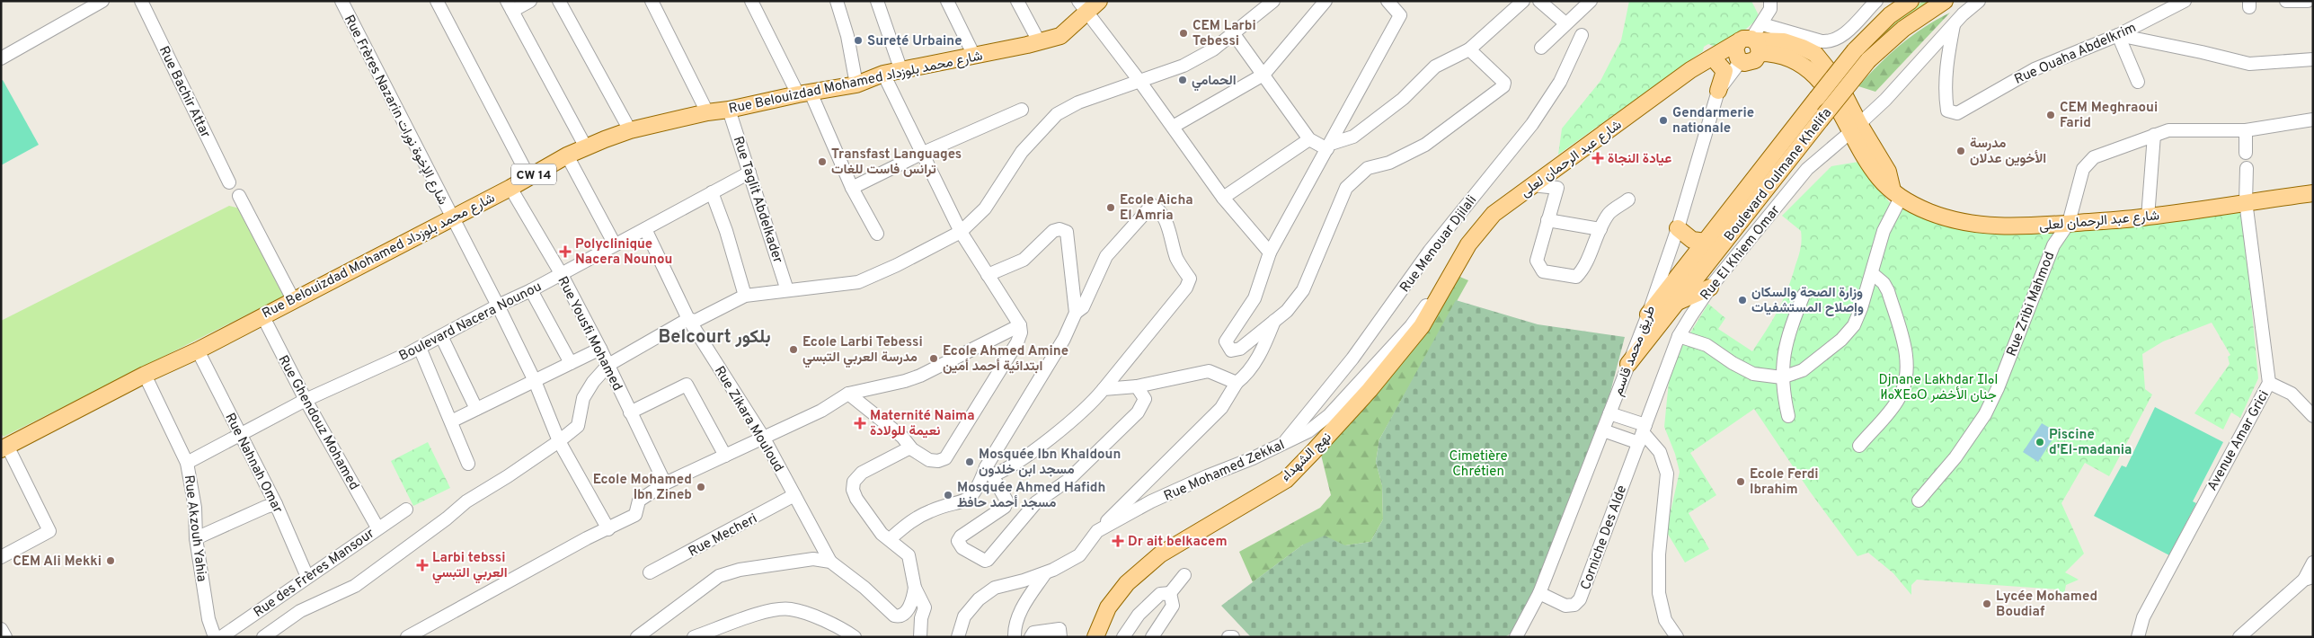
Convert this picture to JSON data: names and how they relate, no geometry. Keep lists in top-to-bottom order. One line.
{"streets":{"main road":["Rue Belouizdad Mohamed شارع محمد بلوزداد","شارع عبد الرحمان لعلى","CW 14","Boulevard Oulmane Khelifa","نهج الشهداء"],"street":["Rue Ouaha Abdelkrim","Rue Bachir Attar","Rue Frères Nazarin شارع الإخوة نورات","Rue Taglit Abdelkader","Rue Menouar Djilali","Rue El Khiem Omar","Rue Zribi Mahmod","Boulevard Nacera Nounou","Rue Yousfi Mohamed","طريق محمد قاسم","Rue Zikara Mouloud","Rue Ghendouz Mohamed","Avenue Amar Grici","Rue Nahnah Omar","Rue Mohamed Zekkal","Rue Akzouh Yahia","Rue Mecheri","Corniche Des Alde","Rue des Frères Mansour"]},"crossings":[["Rue Ouaha Abdelkrim","Rue El Khiem Omar"],["Rue Belouizdad Mohamed شارع محمد بلوزداد","Rue Frères Nazarin شارع الإخوة نورات"],["Rue Belouizdad Mohamed شارع محمد بلوزداد","Rue Taglit Abdelkader"],["Rue Belouizdad Mohamed شارع محمد بلوزداد","Rue Yousfi Mohamed"],["Rue Belouizdad Mohamed شارع محمد بلوزداد","Rue Ghendouz Mohamed"],["Rue Belouizdad Mohamed شارع محمد بلوزداد","Rue Nahnah Omar"],["Rue Belouizdad Mohamed شارع محمد بلوزداد","Rue Akzouh Yahia"],["Rue Frères Nazarin شارع الإخوة نورات","Boulevard Nacera Nounou"],["شارع عبد الرحمان لعلى","Rue Zribi Mahmod"],["شارع عبد الرحمان لعلى","طريق محمد قاسم"],["شارع عبد الرحمان لعلى","Avenue Amar Grici"],["شارع عبد الرحمان لعلى","نهج الشهداء"],["شارع عبد الرحمان لعلى","Rue Mohamed Zekkal"],["Boulevard Oulmane Khelifa","طريق محمد قاسم"],["Rue Taglit Abdelkader","Boulevard Nacera Nounou"],["Rue Menouar Djilali","Rue Mohamed Zekkal"],["Rue El Khiem Omar","Corniche Des Alde"],["Boulevard Nacera Nounou","Rue Yousfi Mohamed"],["Boulevard Nacera Nounou","Rue Zikara Mouloud"],["Boulevard Nacera Nounou","Rue Ghendouz Mohamed"],["Boulevard Nacera Nounou","Rue Nahnah Omar"],["Boulevard Nacera Nounou","Rue Akzouh Yahia"],["طريق محمد قاسم","Corniche Des Alde"],["Rue Zikara Mouloud","Rue Mecheri"],["Rue Ghendouz Mohamed","Rue des Frères Mansour"],["نهج الشهداء","Rue Mohamed Zekkal"],["Rue Nahnah Omar","Rue des Frères Mansour"]],"districts":["Belcourt بلكور"],"parks":["Djnane Lakhdar ⵊⵏⴰⵏ ⵍⴰⵅⴹⴰⵔ جنان الأخضر","Cimetière Chrétien"],"places":{"other":["CEM Larbi Tebessi","Sureté Urbaine","الحمامي","CEM Meghraoui Farid","Gendarmerie nationale","مدرسة الأخوين عدلان","Transfast Languages ترانس فاست للغات","Ecole Aicha El Amria","وزارة الصحة والسكان وإصلاح المستشفيات","Ecole Larbi Tebessi مدرسة العربي التبسي","Ecole Ahmed Amine ابتدائية أحمد أمين","Piscine d'El-madania","Mosquée Ibn Khaldoun مسجد ابن خلدون","Ecole Ferdi Ibrahim","Ecole Mohamed Ibn Zineb","Mosquée Ahmed Hafidh مسجد أحمد حافظ","CEM Ali Mekki","Lycée Mohamed Boudiaf"],"health":["عيادة النجاة","Polyclinique Nacera Nounou","Maternité Naima نعيمة للولادة","Dr ait belkacem","Larbi tebssi العربي التبسي"]}}
